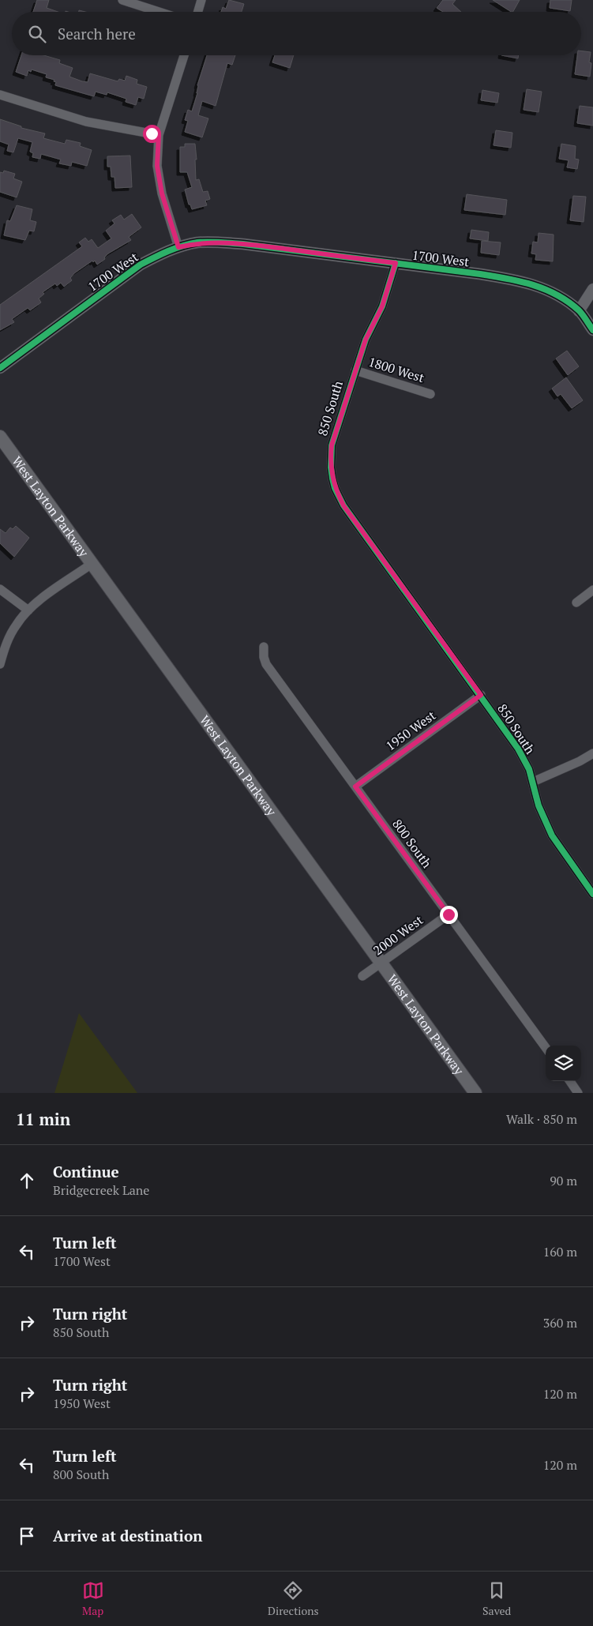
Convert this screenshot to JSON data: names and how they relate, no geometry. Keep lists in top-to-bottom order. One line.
{"streets":{"main road":["West Layton Parkway"],"street":["1700 West","1800 West","850 South","1950 West","800 South","2000 West"]},"crossings":[["1700 West","850 South"],["1800 West","850 South"],["850 South","1950 West"],["West Layton Parkway","2000 West"],["1950 West","800 South"],["800 South","2000 West"]],"page":{"search":"Search here","heading":["11 min","Walk · 850 m"],"list":[["Continue","Bridgecreek Lane","90 m"],["Turn left","1700 West","160 m"],["Turn right","850 South","360 m"],["Turn right","1950 West","120 m"],["Turn left","800 South","120 m"],"Arrive at destination"],"nav":["Map","Directions","Saved"]}}
